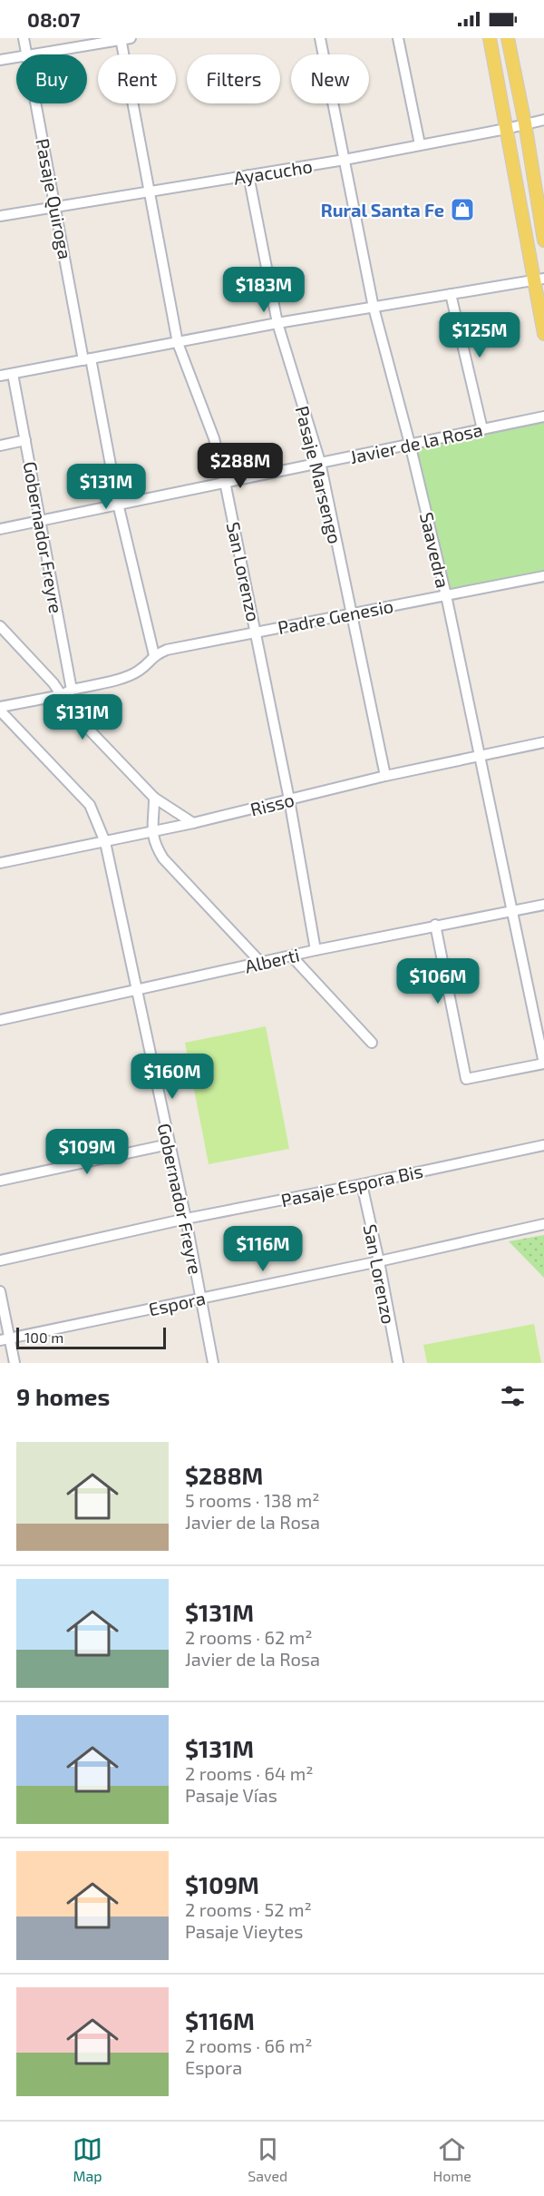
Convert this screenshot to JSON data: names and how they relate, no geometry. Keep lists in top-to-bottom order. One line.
{"streets":{"street":["Ayacucho","Pasaje Quiroga","Javier de la Rosa","Pasaje Marsengo","Gobernador Freyre","Saavedra","San Lorenzo","Padre Genesio","Risso","Alberti","Pasaje Espora Bis","Espora"]},"crossings":[["Ayacucho","Pasaje Quiroga"],["Ayacucho","Pasaje Marsengo"],["Ayacucho","Saavedra"],["Ayacucho","San Lorenzo"],["Pasaje Quiroga","Javier de la Rosa"],["Pasaje Quiroga","Padre Genesio"],["Javier de la Rosa","Pasaje Marsengo"],["Javier de la Rosa","Gobernador Freyre"],["Javier de la Rosa","Saavedra"],["Javier de la Rosa","San Lorenzo"],["Pasaje Marsengo","Padre Genesio"],["Pasaje Marsengo","Risso"],["Gobernador Freyre","Padre Genesio"],["Gobernador Freyre","Risso"],["Gobernador Freyre","Alberti"],["Gobernador Freyre","Pasaje Espora Bis"],["Gobernador Freyre","Espora"],["Saavedra","Padre Genesio"],["Saavedra","Risso"],["Saavedra","Alberti"],["San Lorenzo","Padre Genesio"],["San Lorenzo","Risso"],["San Lorenzo","Alberti"],["San Lorenzo","Pasaje Espora Bis"],["San Lorenzo","Espora"]],"places":{"shop":["Rural Santa Fe"]},"scale_bar":"100 m","page":{"status":"08:07","chip":["Buy","Rent","Filters","New"],"price":["$183M","$125M","$288M","$131M","$131M","$106M","$160M","$109M","$116M"],"scale":"100 m","heading":"9 homes","list":[{"name":"$288M","note":"5 rooms · 138 m² · Javier de la Rosa"},{"name":"$131M","note":"2 rooms · 62 m² · Javier de la Rosa"},{"name":"$131M","note":"2 rooms · 64 m² · Pasaje Vías"},{"name":"$109M","note":"2 rooms · 52 m² · Pasaje Vieytes"},{"name":"$116M","note":"2 rooms · 66 m² · Espora"}],"tabs":["Map","Saved","Home"]}}
